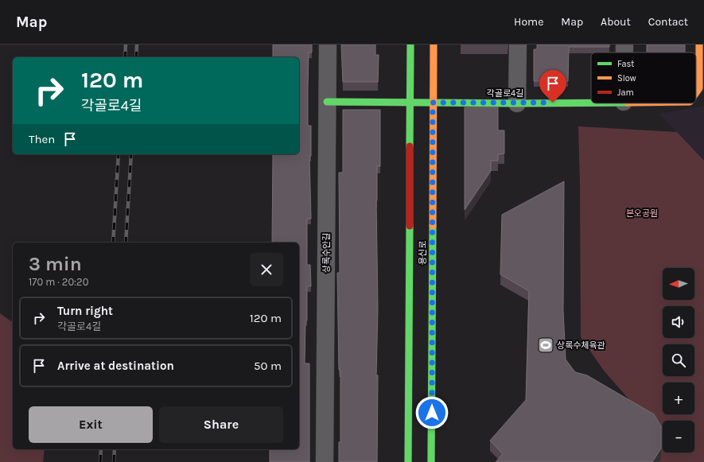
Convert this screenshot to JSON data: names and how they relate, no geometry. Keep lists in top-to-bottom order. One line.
{"streets":{"main road":["각골로4길","용신로"],"street":["상록수안길"]},"crossings":[["각골로4길","상록수안길"],["각골로4길","용신로"]],"parks":["본오공원"],"places":{"sports":["상록수체육관"]},"legend":["Fast","Slow","Jam"],"north":"left","page":{"header":"Map","nav":["Home","Map","About","Contact"],"turn":["120 m","각골로4길"],"then":"Then","heading":["3 min","170 m · 20:20"],"map_buttons":["+","−"],"list":[{"name":"Turn right","note":"각골로4길","value":"120 m"},{"name":"Arrive at destination","value":"50 m"}],"buttons":["Exit","Share"]}}
